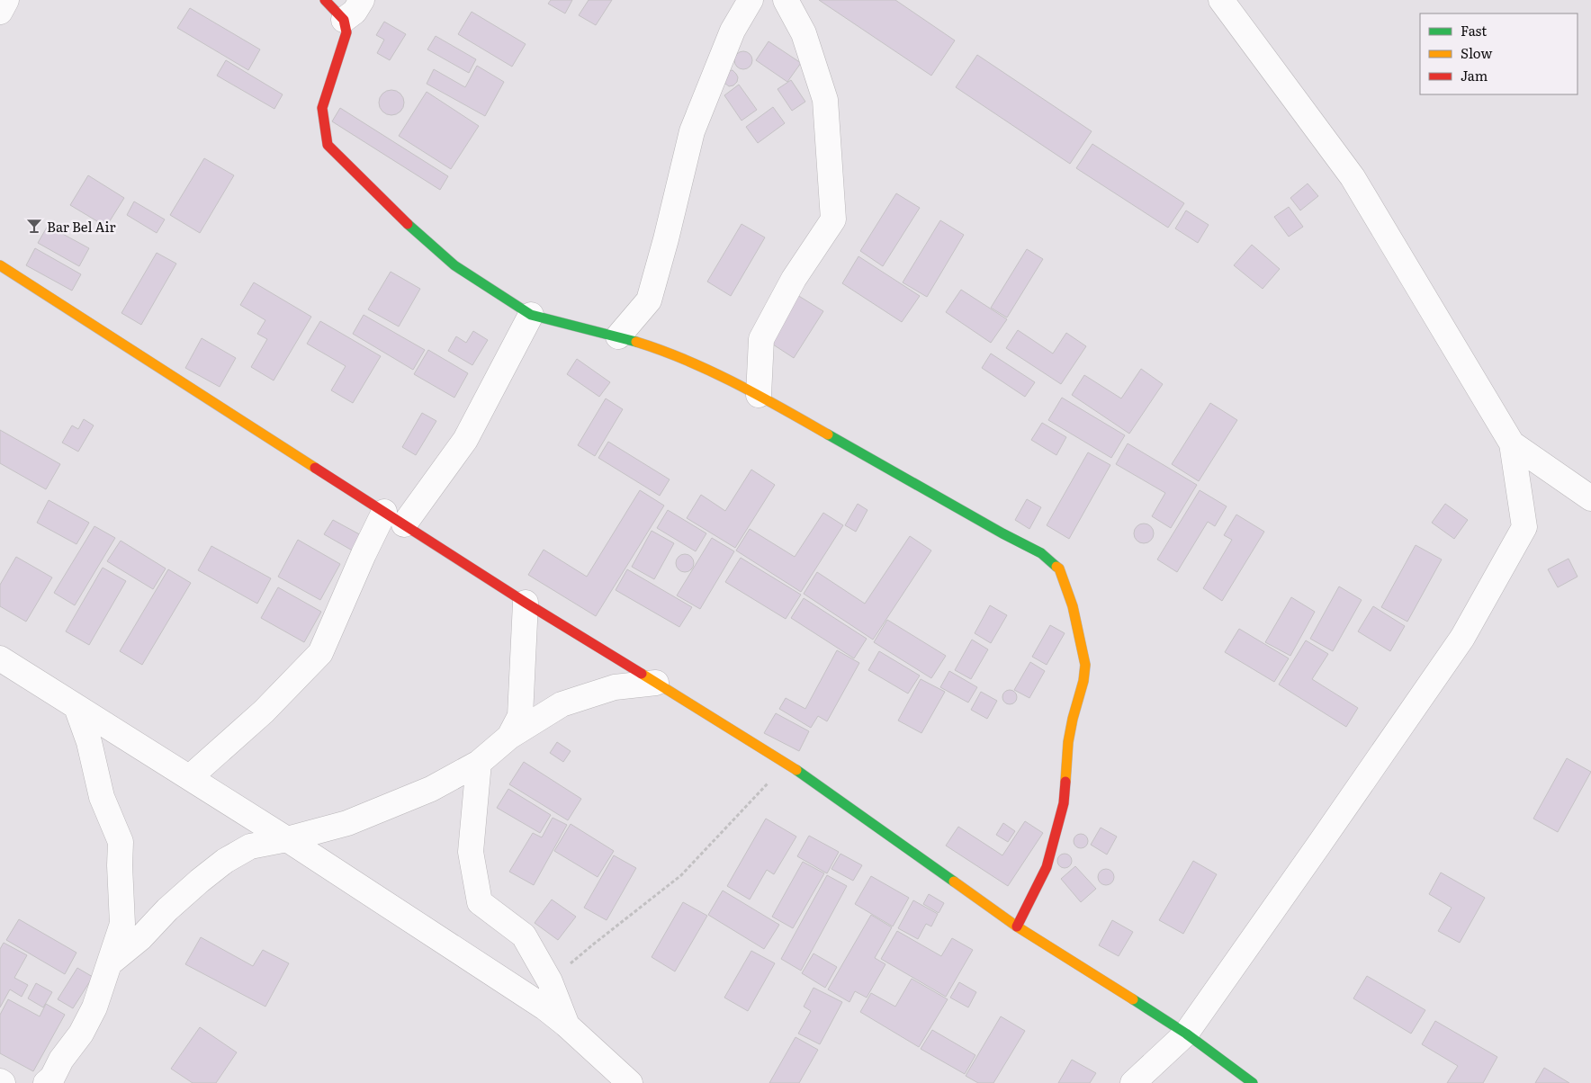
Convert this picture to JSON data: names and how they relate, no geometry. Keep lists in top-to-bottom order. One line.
{"places":{"bar":["Bar Bel Air"]},"legend":["Fast","Slow","Jam"]}
